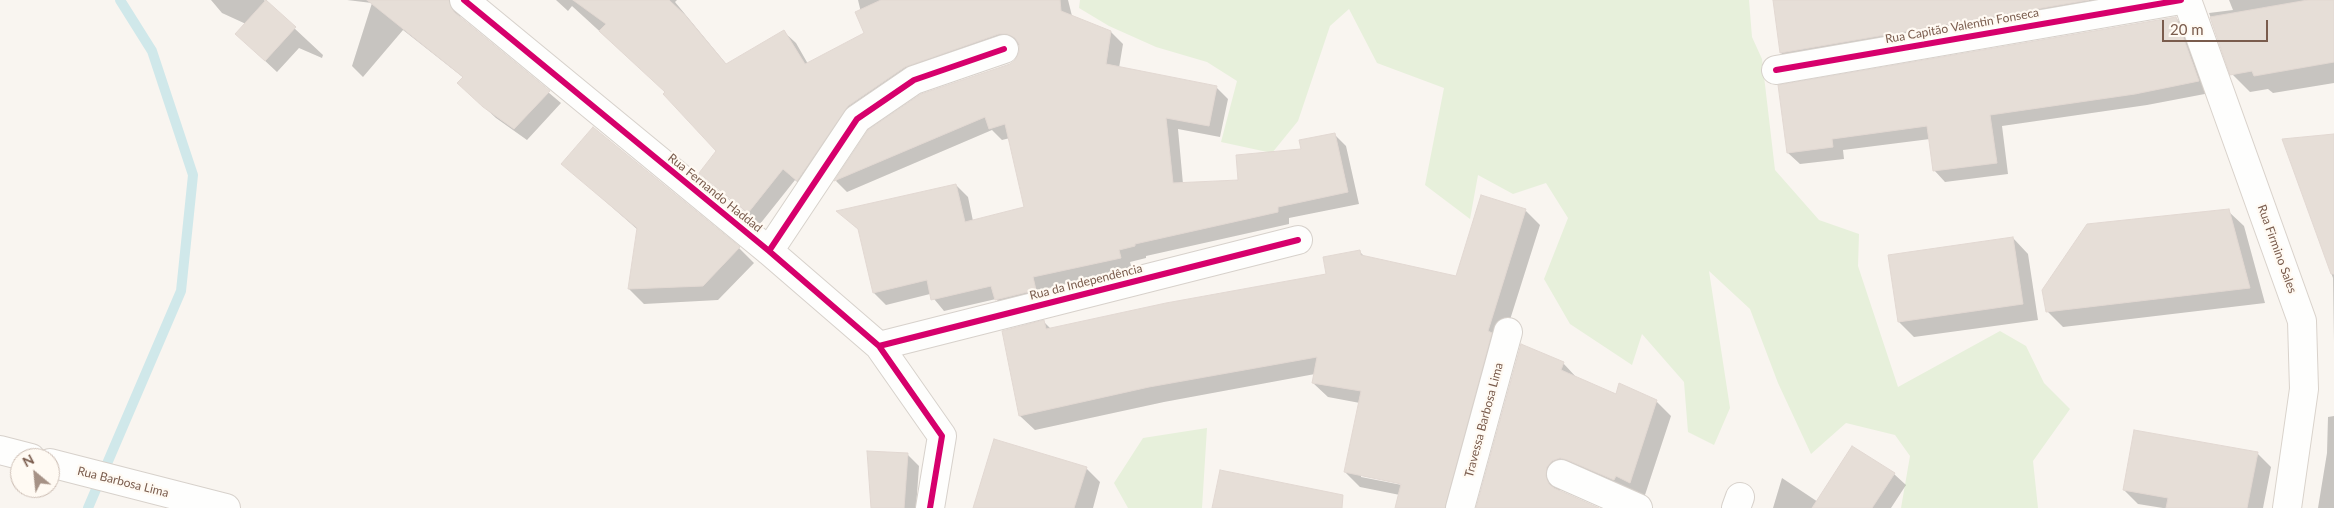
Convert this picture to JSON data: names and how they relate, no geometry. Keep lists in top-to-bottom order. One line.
{"streets":{"street":["Rua Capitão Valentin Fonseca","Rua Fernando Haddad","Rua Firmino Sales","Rua da Independência","Travessa Barbosa Lima","Rua Barbosa Lima"]},"crossings":[["Rua Fernando Haddad","Rua da Independência"]],"scale_bar":"20 m","north":"top left"}
